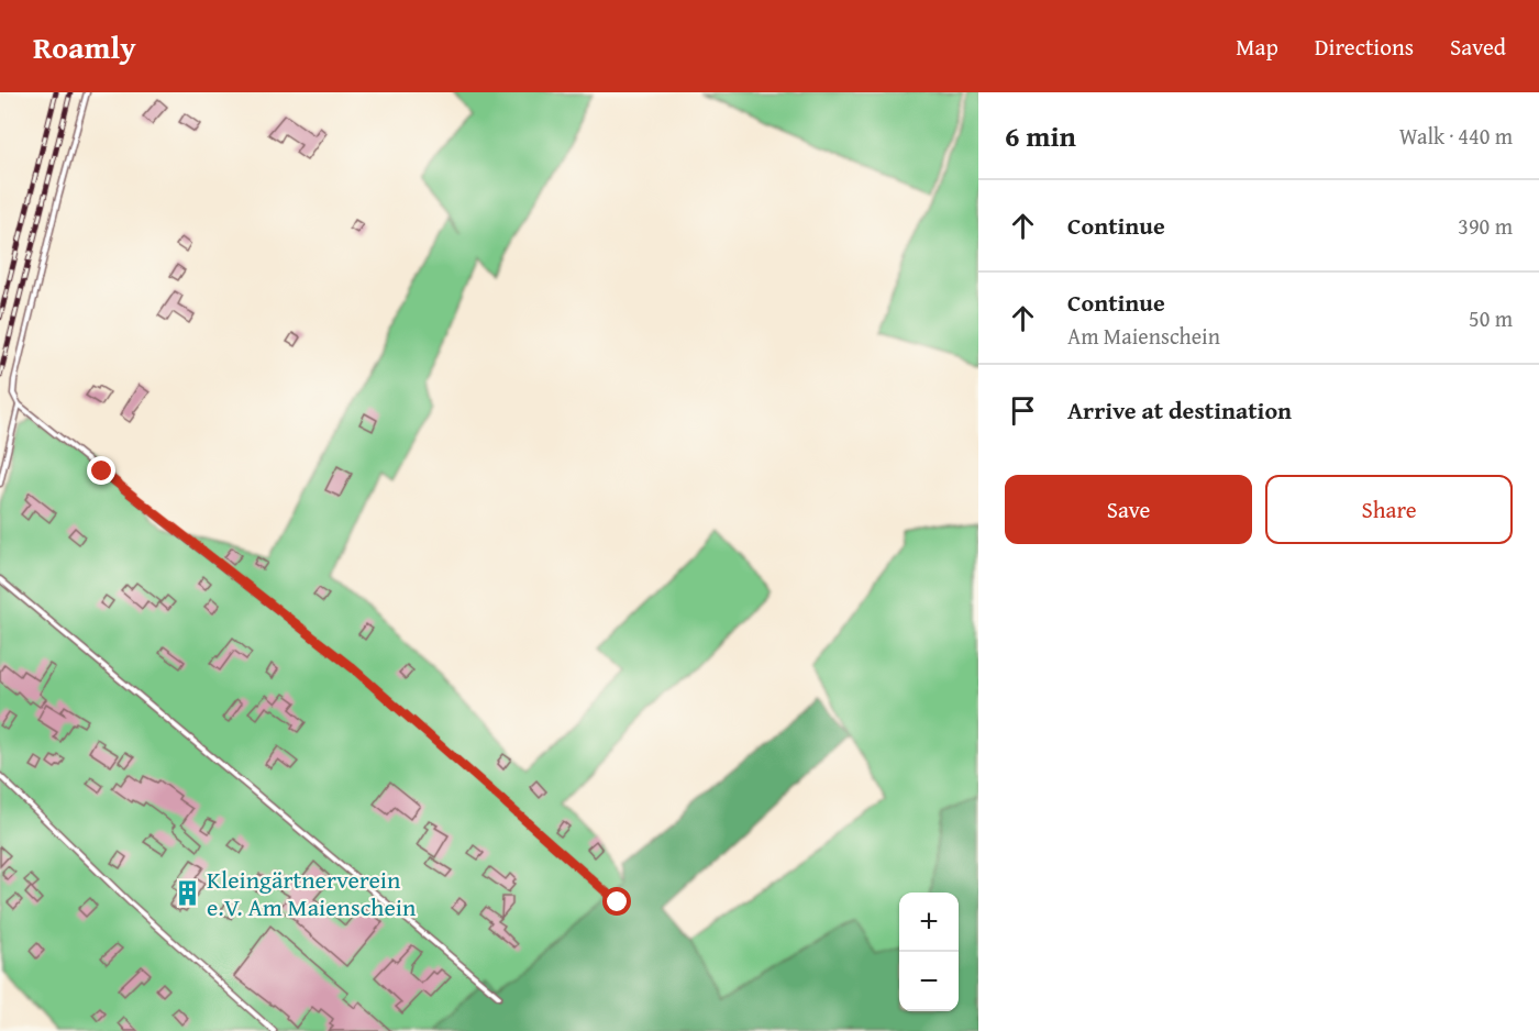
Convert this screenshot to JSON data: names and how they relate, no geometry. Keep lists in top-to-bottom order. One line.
{"places":{"building":["Kleingärtnerverein e.V. Am Maienschein"]},"page":{"header":"Roamly","nav":["Map","Directions","Saved"],"heading":["6 min","Walk · 440 m"],"list":[["Continue","390 m"],["Continue","Am Maienschein","50 m"],"Arrive at destination"],"buttons":["Save","Share"],"map_buttons":["+","−"]}}
